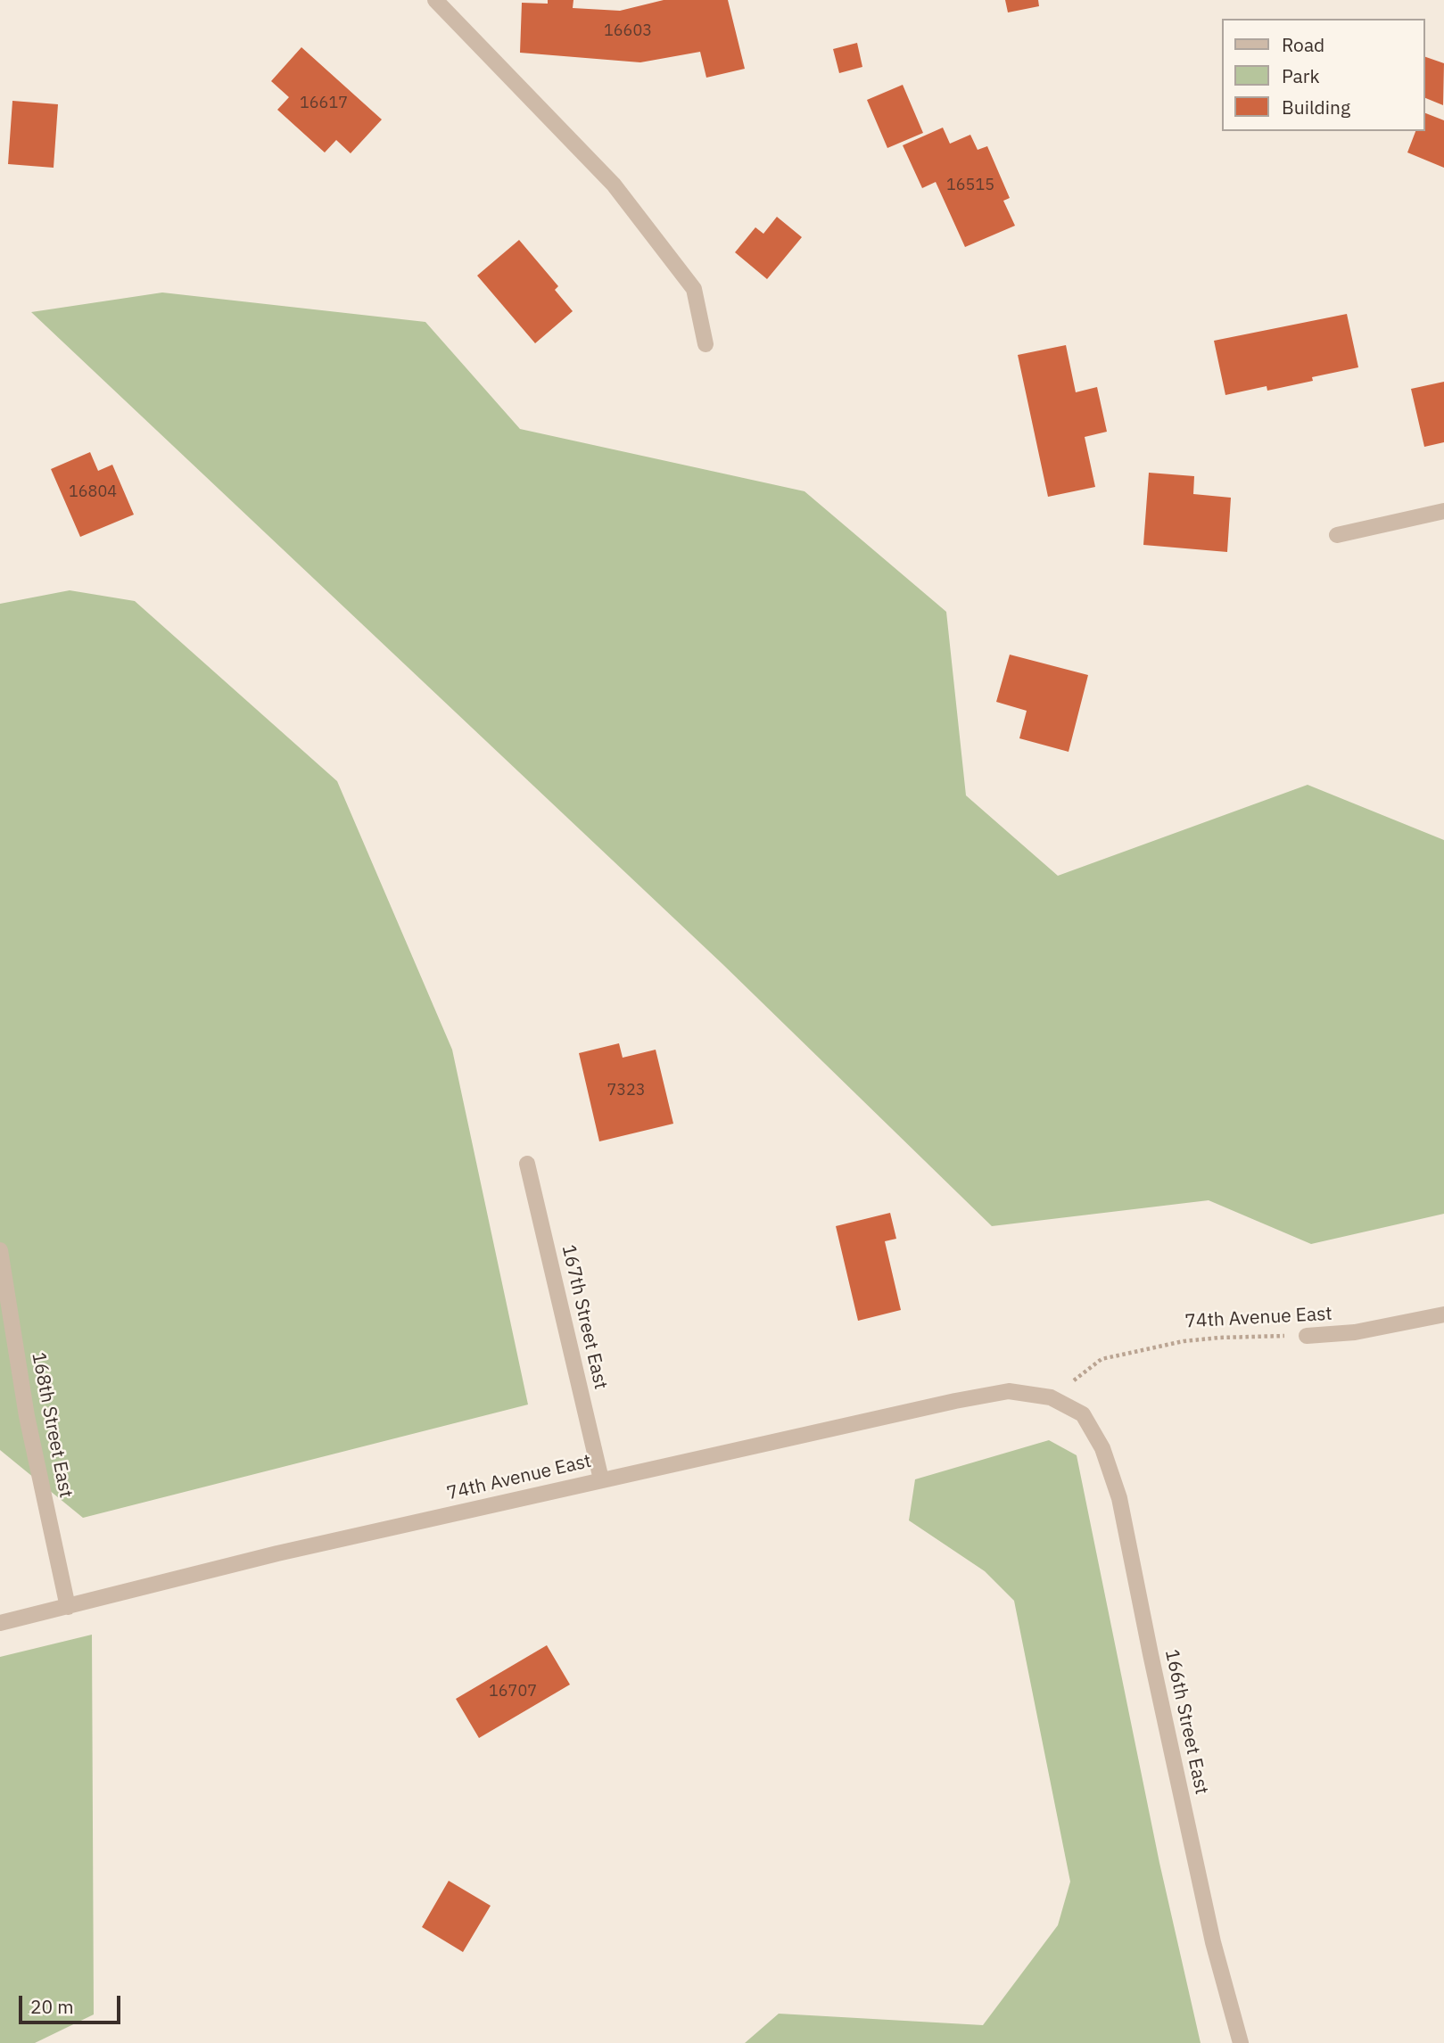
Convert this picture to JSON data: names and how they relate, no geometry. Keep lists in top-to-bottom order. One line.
{"streets":{"street":["167th Street East","74th Avenue East","168th Street East","166th Street East"]},"crossings":[["167th Street East","74th Avenue East"],["74th Avenue East","168th Street East"],["74th Avenue East","166th Street East"]],"house_numbers":["16603","16617","16515","16804","7323","16707"],"legend":["Road","Park","Building"],"scale_bar":"20 m"}
